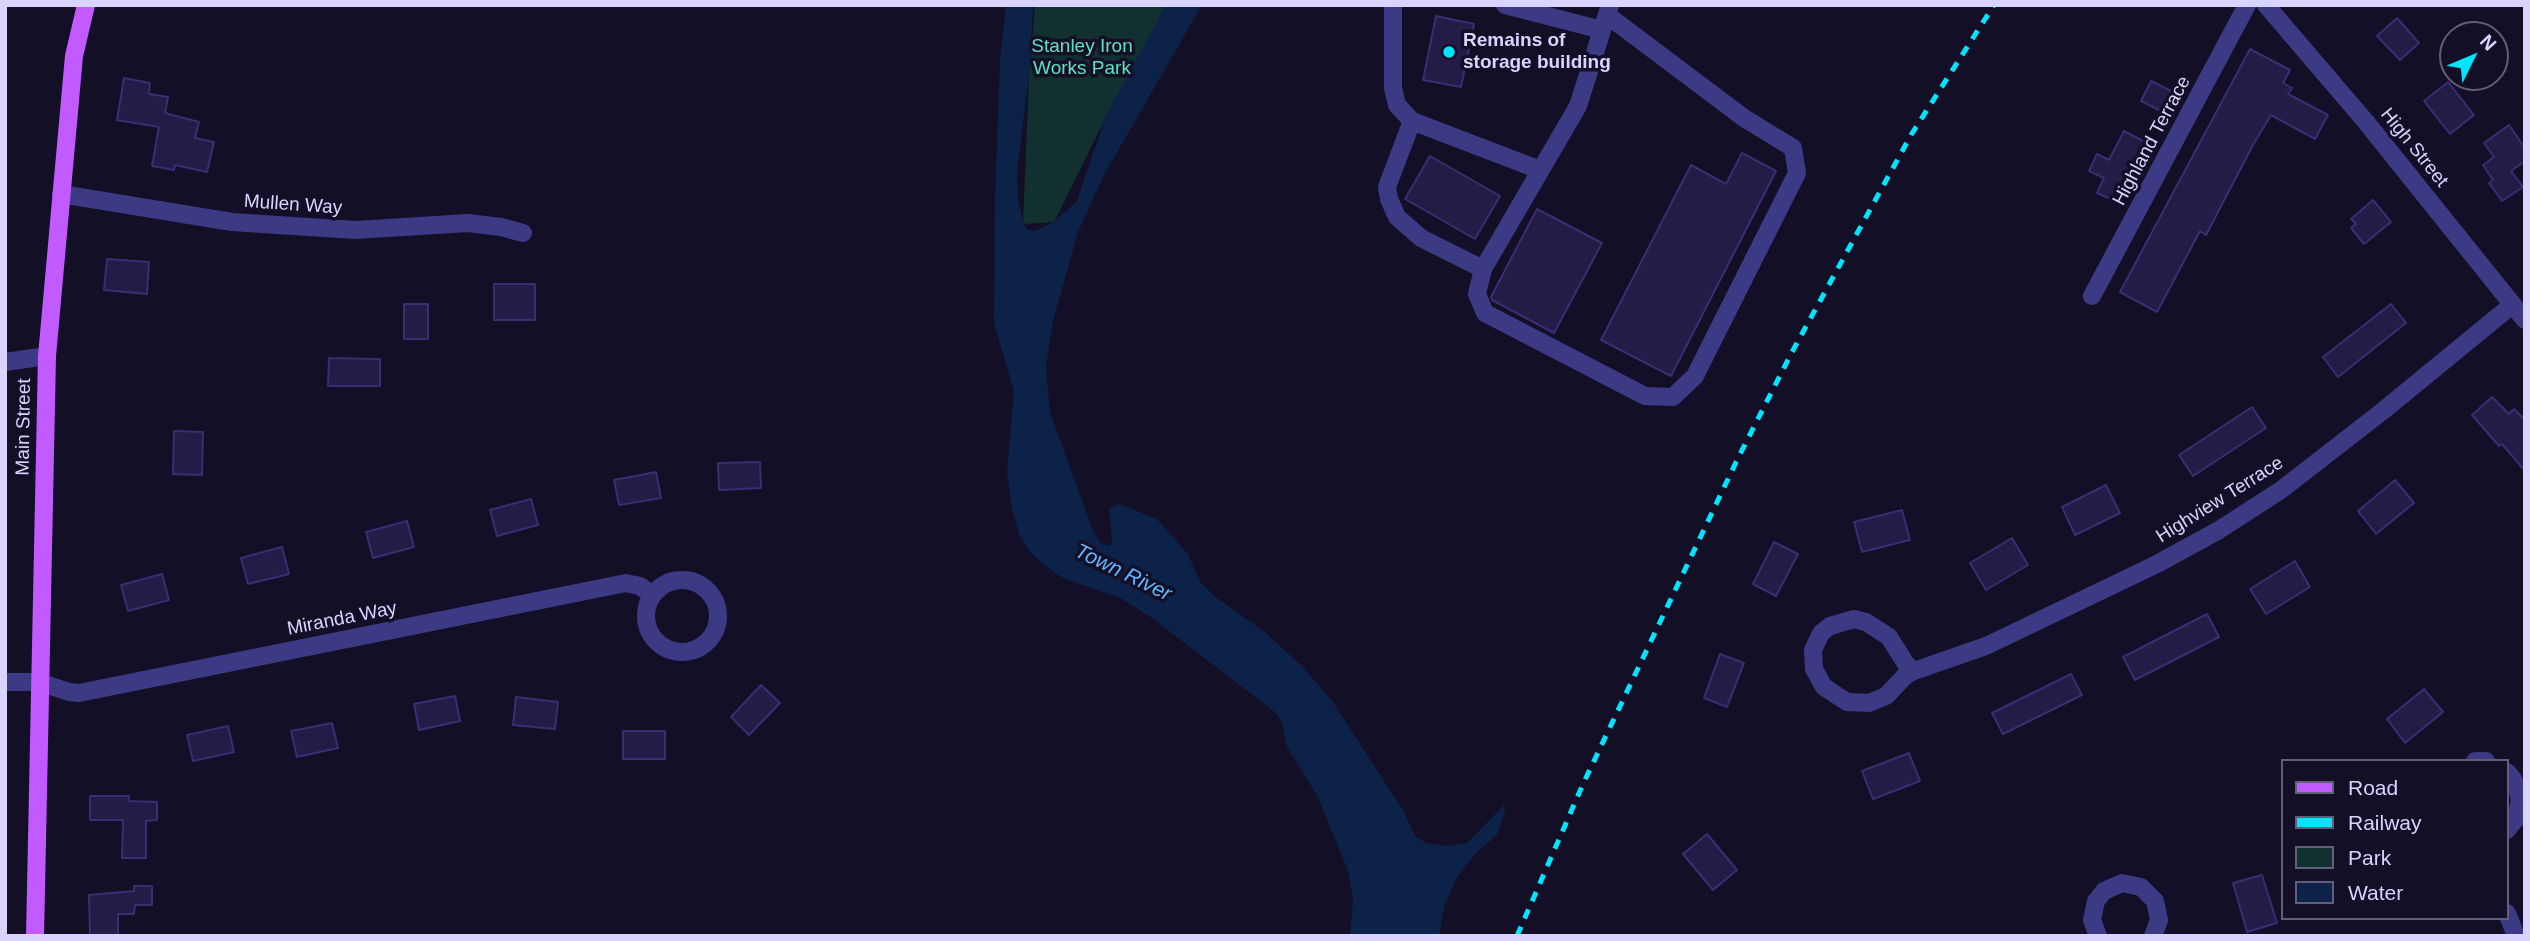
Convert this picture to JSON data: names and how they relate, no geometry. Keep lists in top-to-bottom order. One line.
{"streets":{"main road":["Main Street"],"street":["Highland Terrace","High Street","Mullen Way","Highview Terrace","Miranda Way"]},"crossings":[["High Street","Highview Terrace"],["Mullen Way","Main Street"],["Main Street","Miranda Way"]],"water":["Town River"],"parks":["Stanley Iron Works Park"],"places":["Remains of storage building"],"legend":["Road","Railway","Park","Water"],"north":"top right"}
